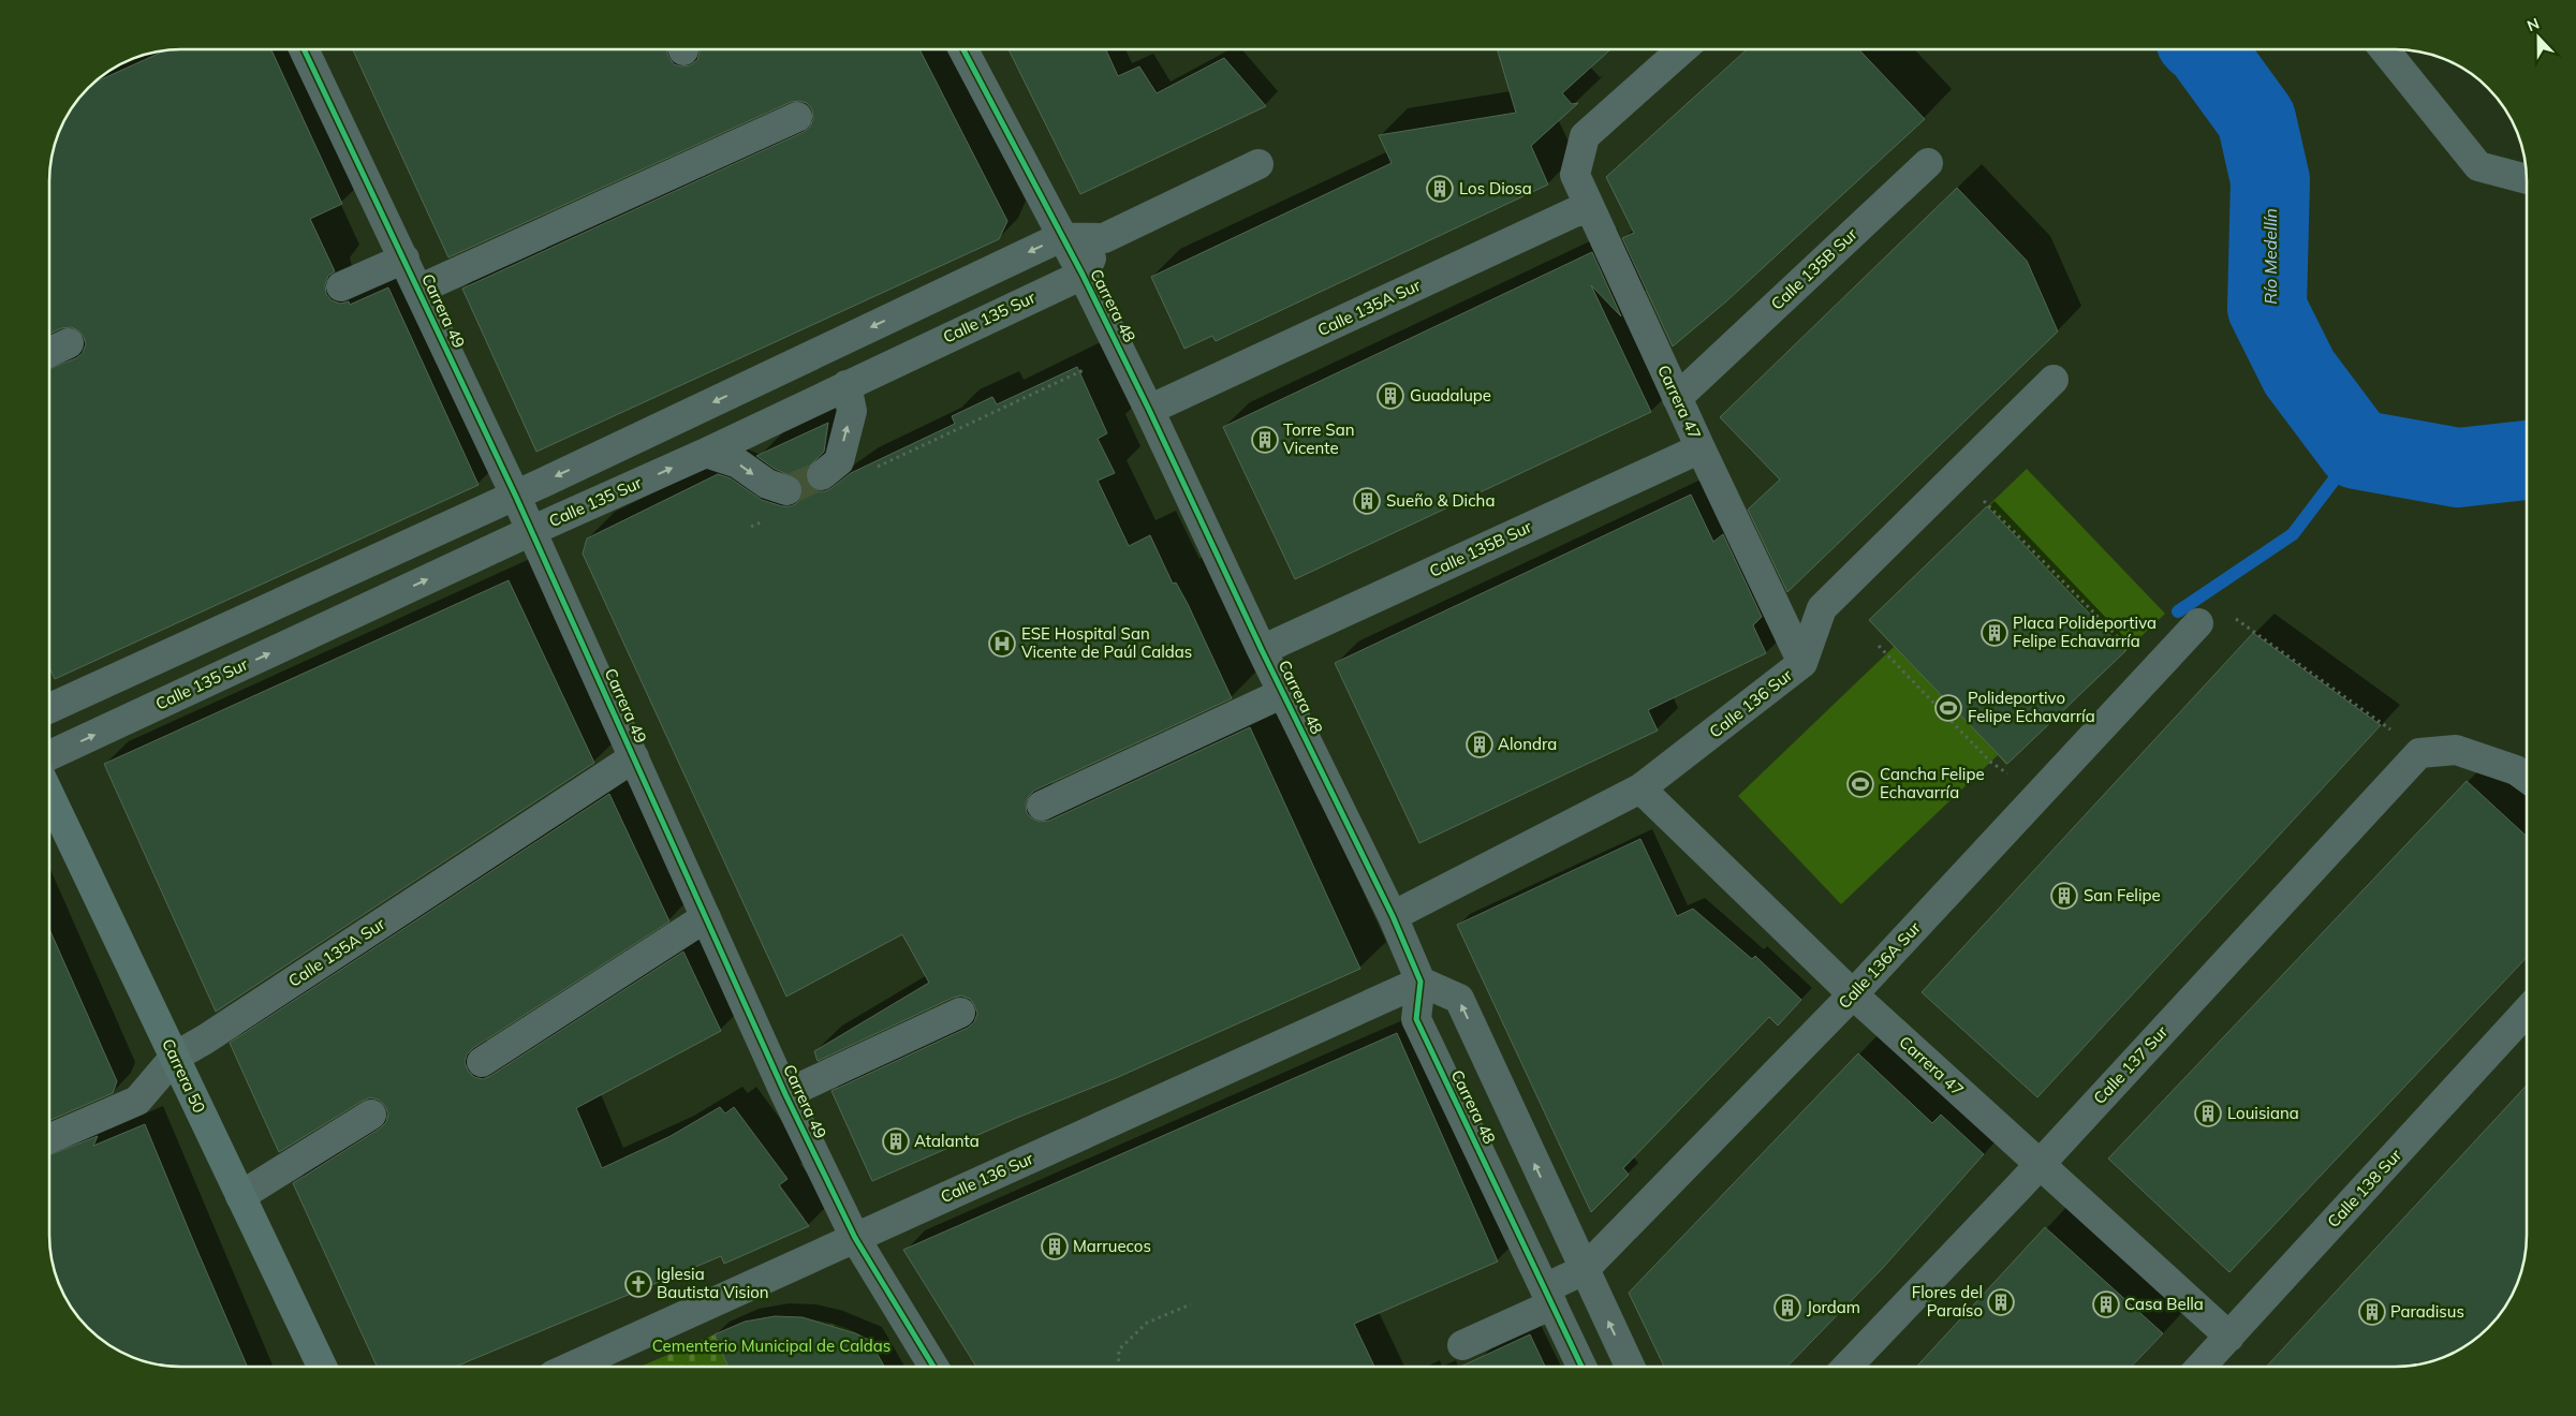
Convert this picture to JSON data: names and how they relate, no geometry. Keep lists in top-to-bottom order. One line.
{"streets":{"main road":["Carrera 50"],"street":["Calle 135B Sur","Carrera 48","Calle 135A Sur","Carrera 49","Calle 135 Sur","Carrera 47","Calle 136 Sur","Calle 136A Sur","Calle 137 Sur","Calle 138 Sur"]},"crossings":[["Calle 135B Sur","Carrera 48"],["Calle 135B Sur","Carrera 47"],["Carrera 48","Calle 135A Sur"],["Carrera 48","Calle 135 Sur"],["Carrera 48","Calle 136 Sur"],["Carrera 48","Calle 136A Sur"],["Calle 135A Sur","Carrera 49"],["Calle 135A Sur","Carrera 47"],["Calle 135A Sur","Carrera 50"],["Carrera 49","Calle 135 Sur"],["Carrera 49","Calle 136 Sur"],["Carrera 47","Calle 136 Sur"],["Carrera 47","Calle 136A Sur"],["Carrera 47","Calle 137 Sur"],["Carrera 47","Calle 138 Sur"]],"water":["Río Medellín"],"parks":["Cementerio Municipal de Caldas"],"places":{"building":["Los Diosa","Guadalupe","Torre San Vicente","Sueño & Dicha","Placa Polideportiva Felipe Echavarría","Alondra","San Felipe","Louisiana","Atalanta","Marruecos","Flores del Paraíso","Casa Bella","Jordam","Paradisus"],"hospital":["ESE Hospital San Vicente de Paúl Caldas"],"sports":["Polideportivo Felipe Echavarría","Cancha Felipe Echavarría"],"church":["Iglesia Bautista Vision"]},"north":"top"}
